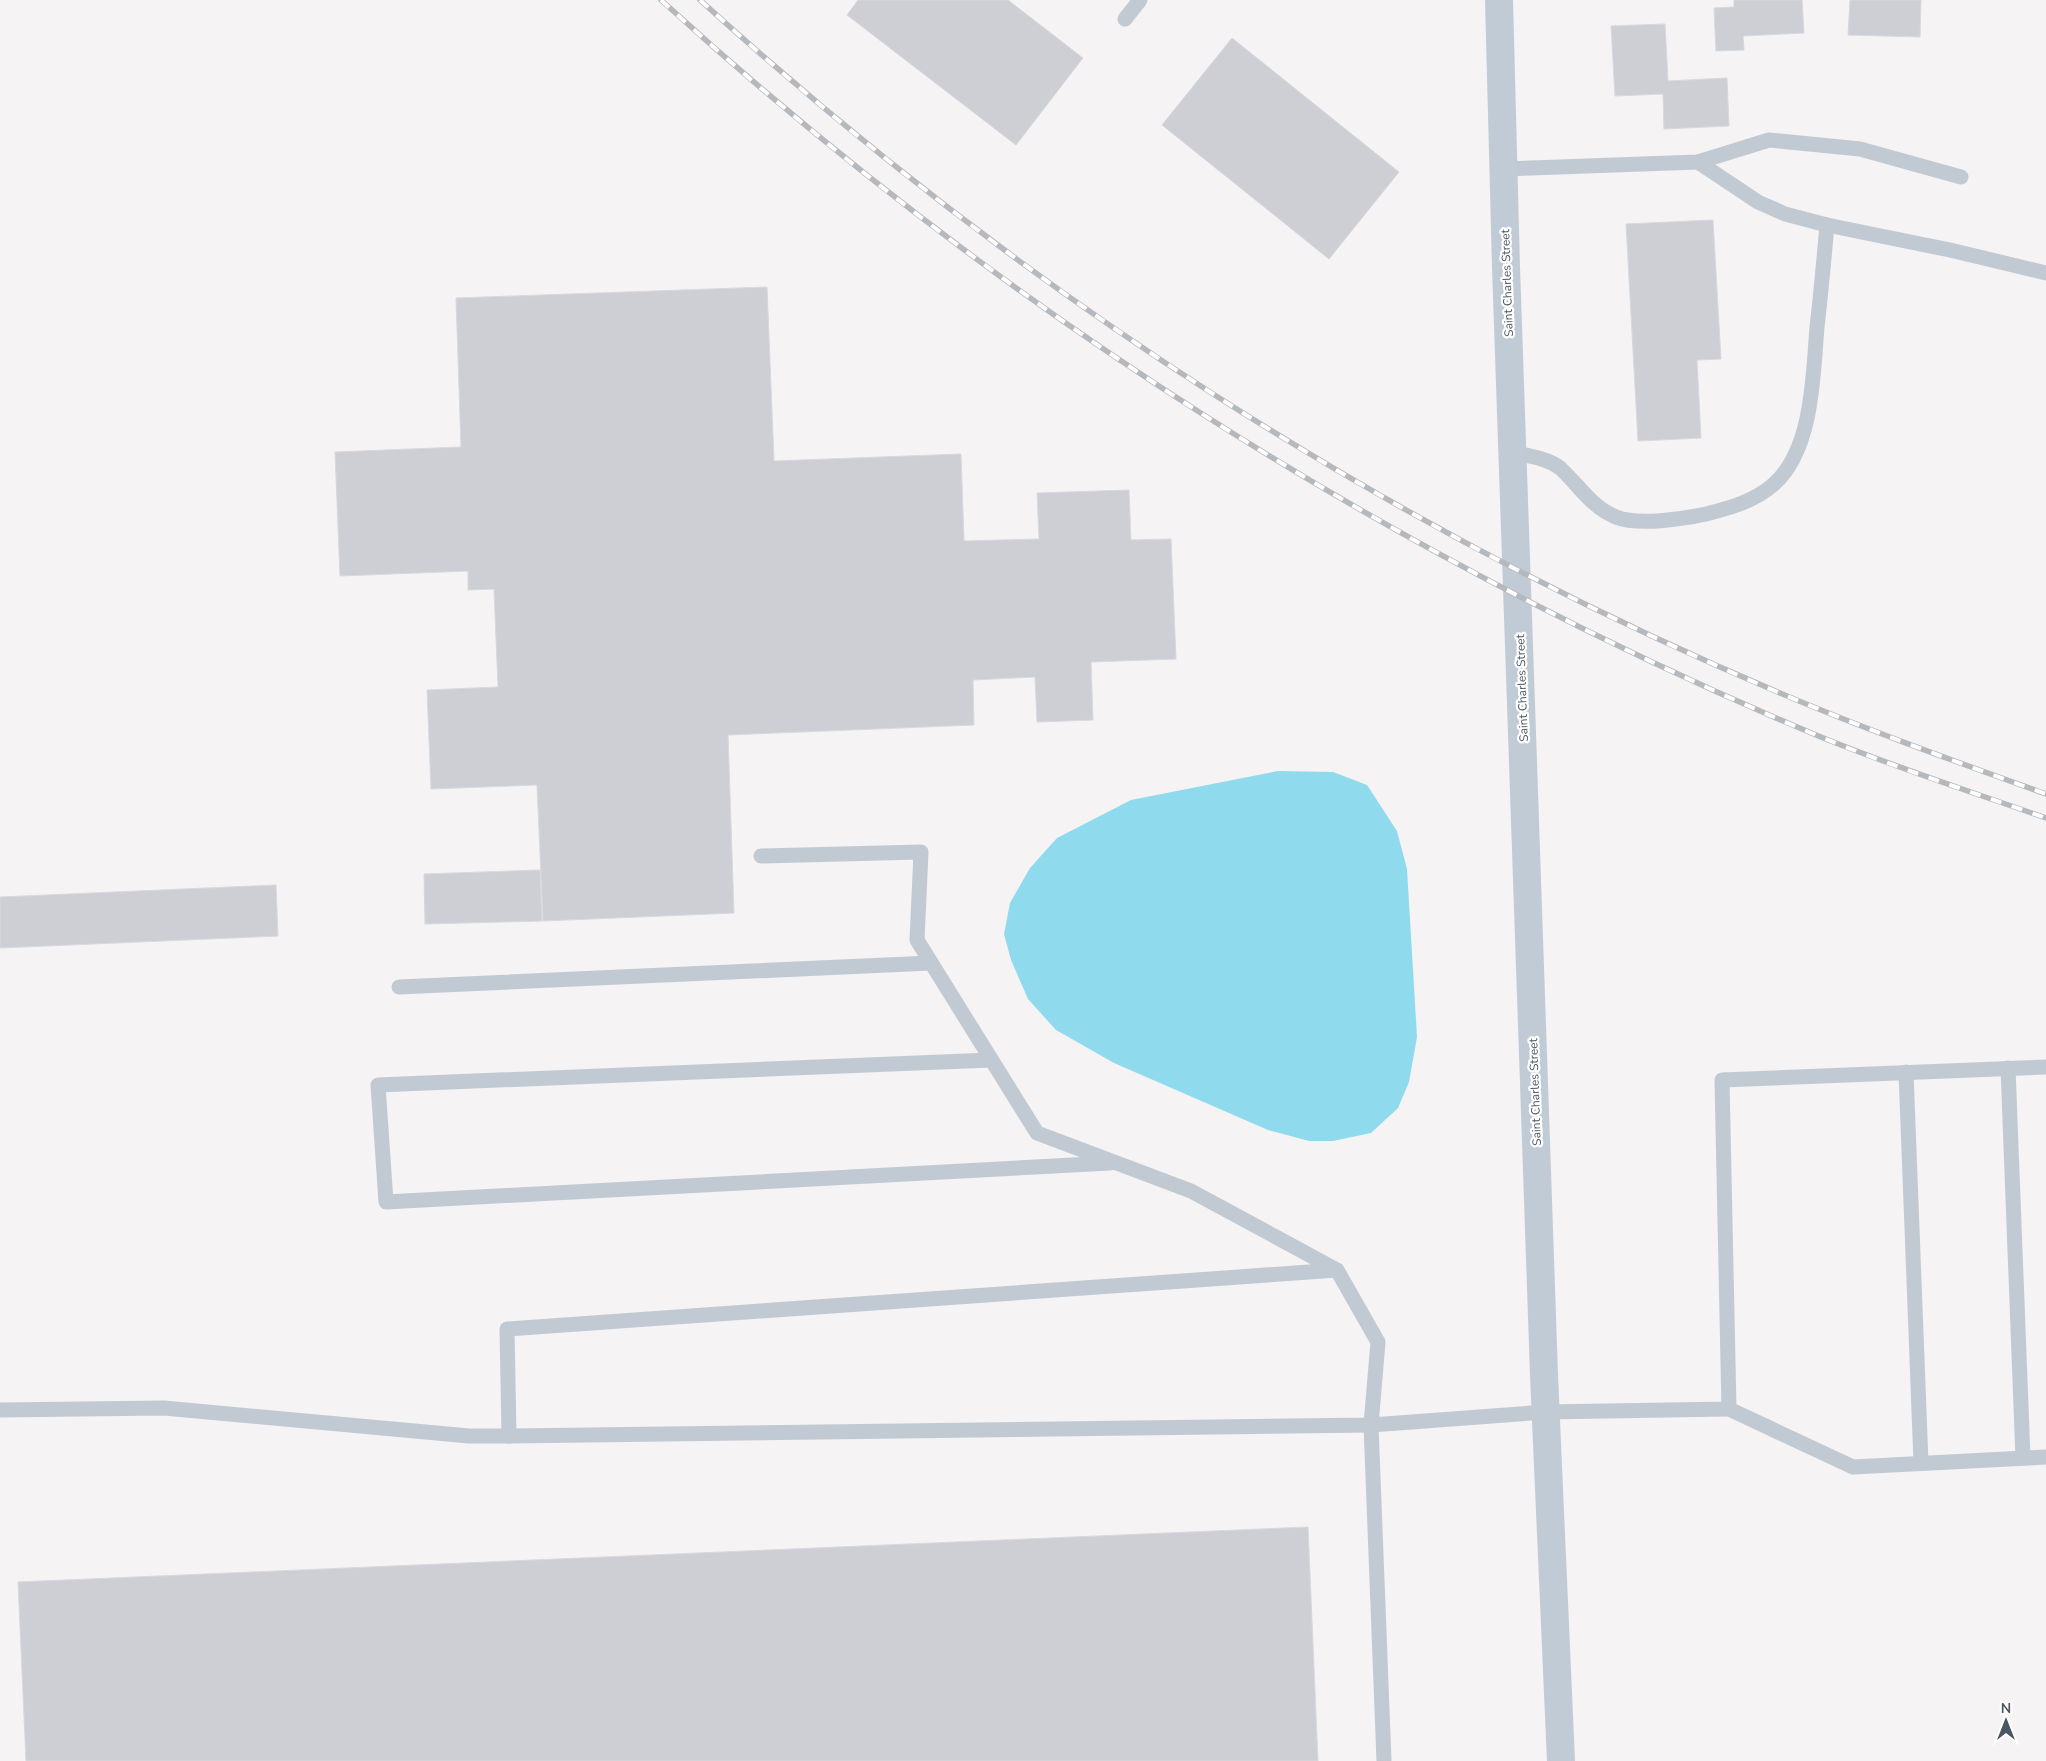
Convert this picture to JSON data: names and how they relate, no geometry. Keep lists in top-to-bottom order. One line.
{"streets":{"main road":["Saint Charles Street"]},"north":"top"}
